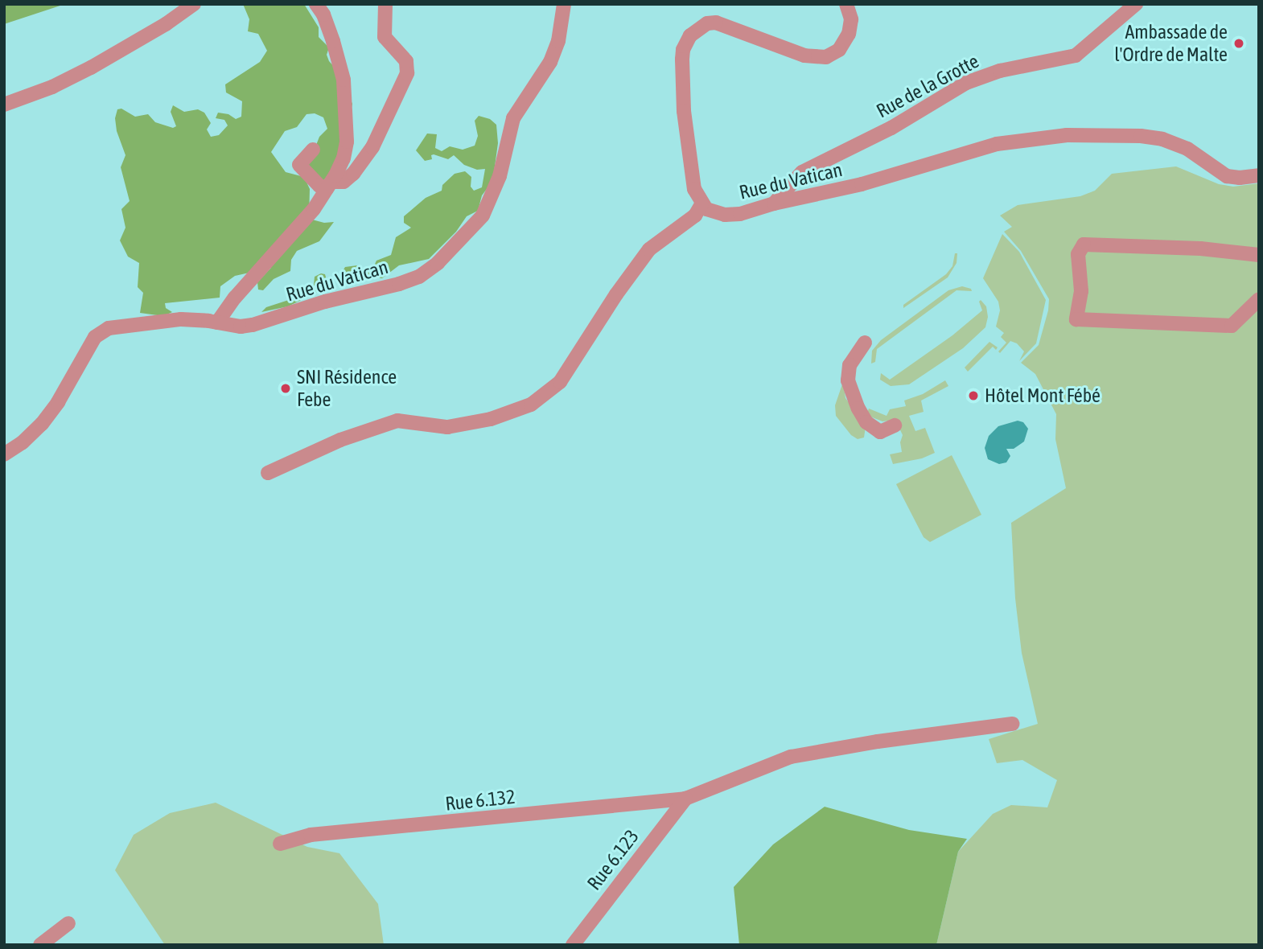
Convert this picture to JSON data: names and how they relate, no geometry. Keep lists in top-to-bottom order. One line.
{"streets":{"street":["Rue de la Grotte","Rue du Vatican","Rue 6.132","Rue 6.123"]},"crossings":[["Rue de la Grotte","Rue du Vatican"],["Rue 6.132","Rue 6.123"]],"places":["Ambassade de l'Ordre de Malte","SNI Résidence Febe","Hôtel Mont Fébé"]}
